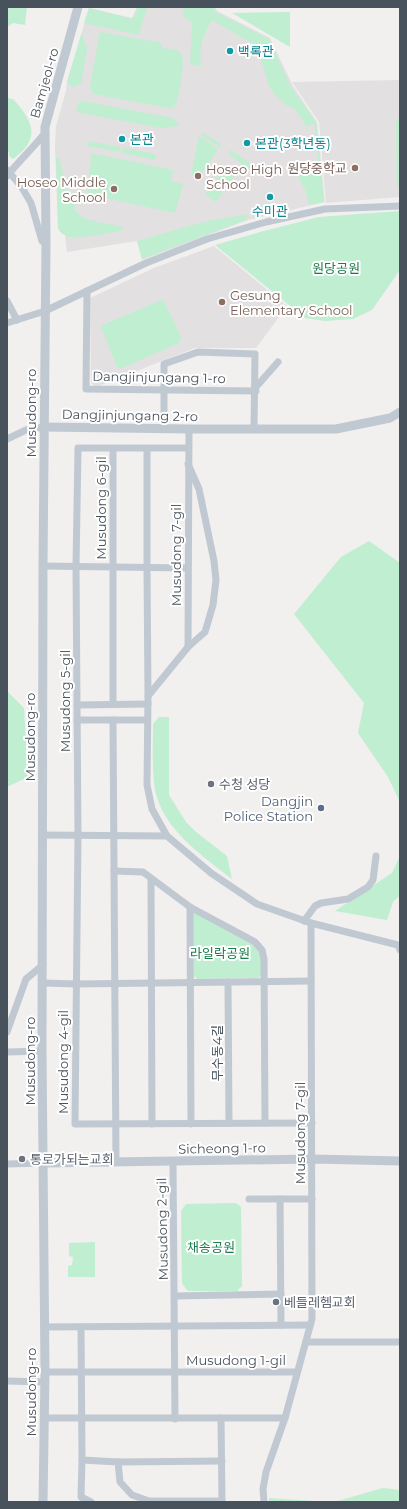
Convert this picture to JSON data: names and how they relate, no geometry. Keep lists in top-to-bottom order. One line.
{"streets":{"street":["Bamjeol-ro","Dangjinjungang 1-ro","Musudong-ro","Dangjinjungang 2-ro","Musudong 6-gil","Musudong 7-gil","Musudong 5-gil","무수동4길","Musudong 4-gil","Sicheong 1-ro","Musudong 2-gil","Musudong 1-gil"]},"crossings":[["Bamjeol-ro","Musudong-ro"],["Dangjinjungang 1-ro","Dangjinjungang 2-ro"],["Musudong-ro","Dangjinjungang 2-ro"],["Musudong-ro","Musudong 6-gil"],["Musudong-ro","Sicheong 1-ro"],["Musudong-ro","Musudong 1-gil"],["Dangjinjungang 2-ro","Musudong 7-gil"],["Musudong 6-gil","Musudong 7-gil"],["Musudong 6-gil","Musudong 5-gil"],["Musudong 7-gil","Musudong 4-gil"],["Musudong 7-gil","Sicheong 1-ro"],["Musudong 7-gil","Musudong 1-gil"],["Musudong 5-gil","Musudong 4-gil"],["무수동4길","Musudong 4-gil"],["Sicheong 1-ro","Musudong 2-gil"],["Musudong 2-gil","Musudong 1-gil"]],"parks":["원당공원","라일락공원","채송공원"],"places":["백록관","본관","본관(3학년동)","원당중학교","Hoseo High School","Hoseo Middle School","수미관","Gesung Elementary School","수청 성당","Dangjin Police Station","통로가되는교회","베들레헴교회"]}
